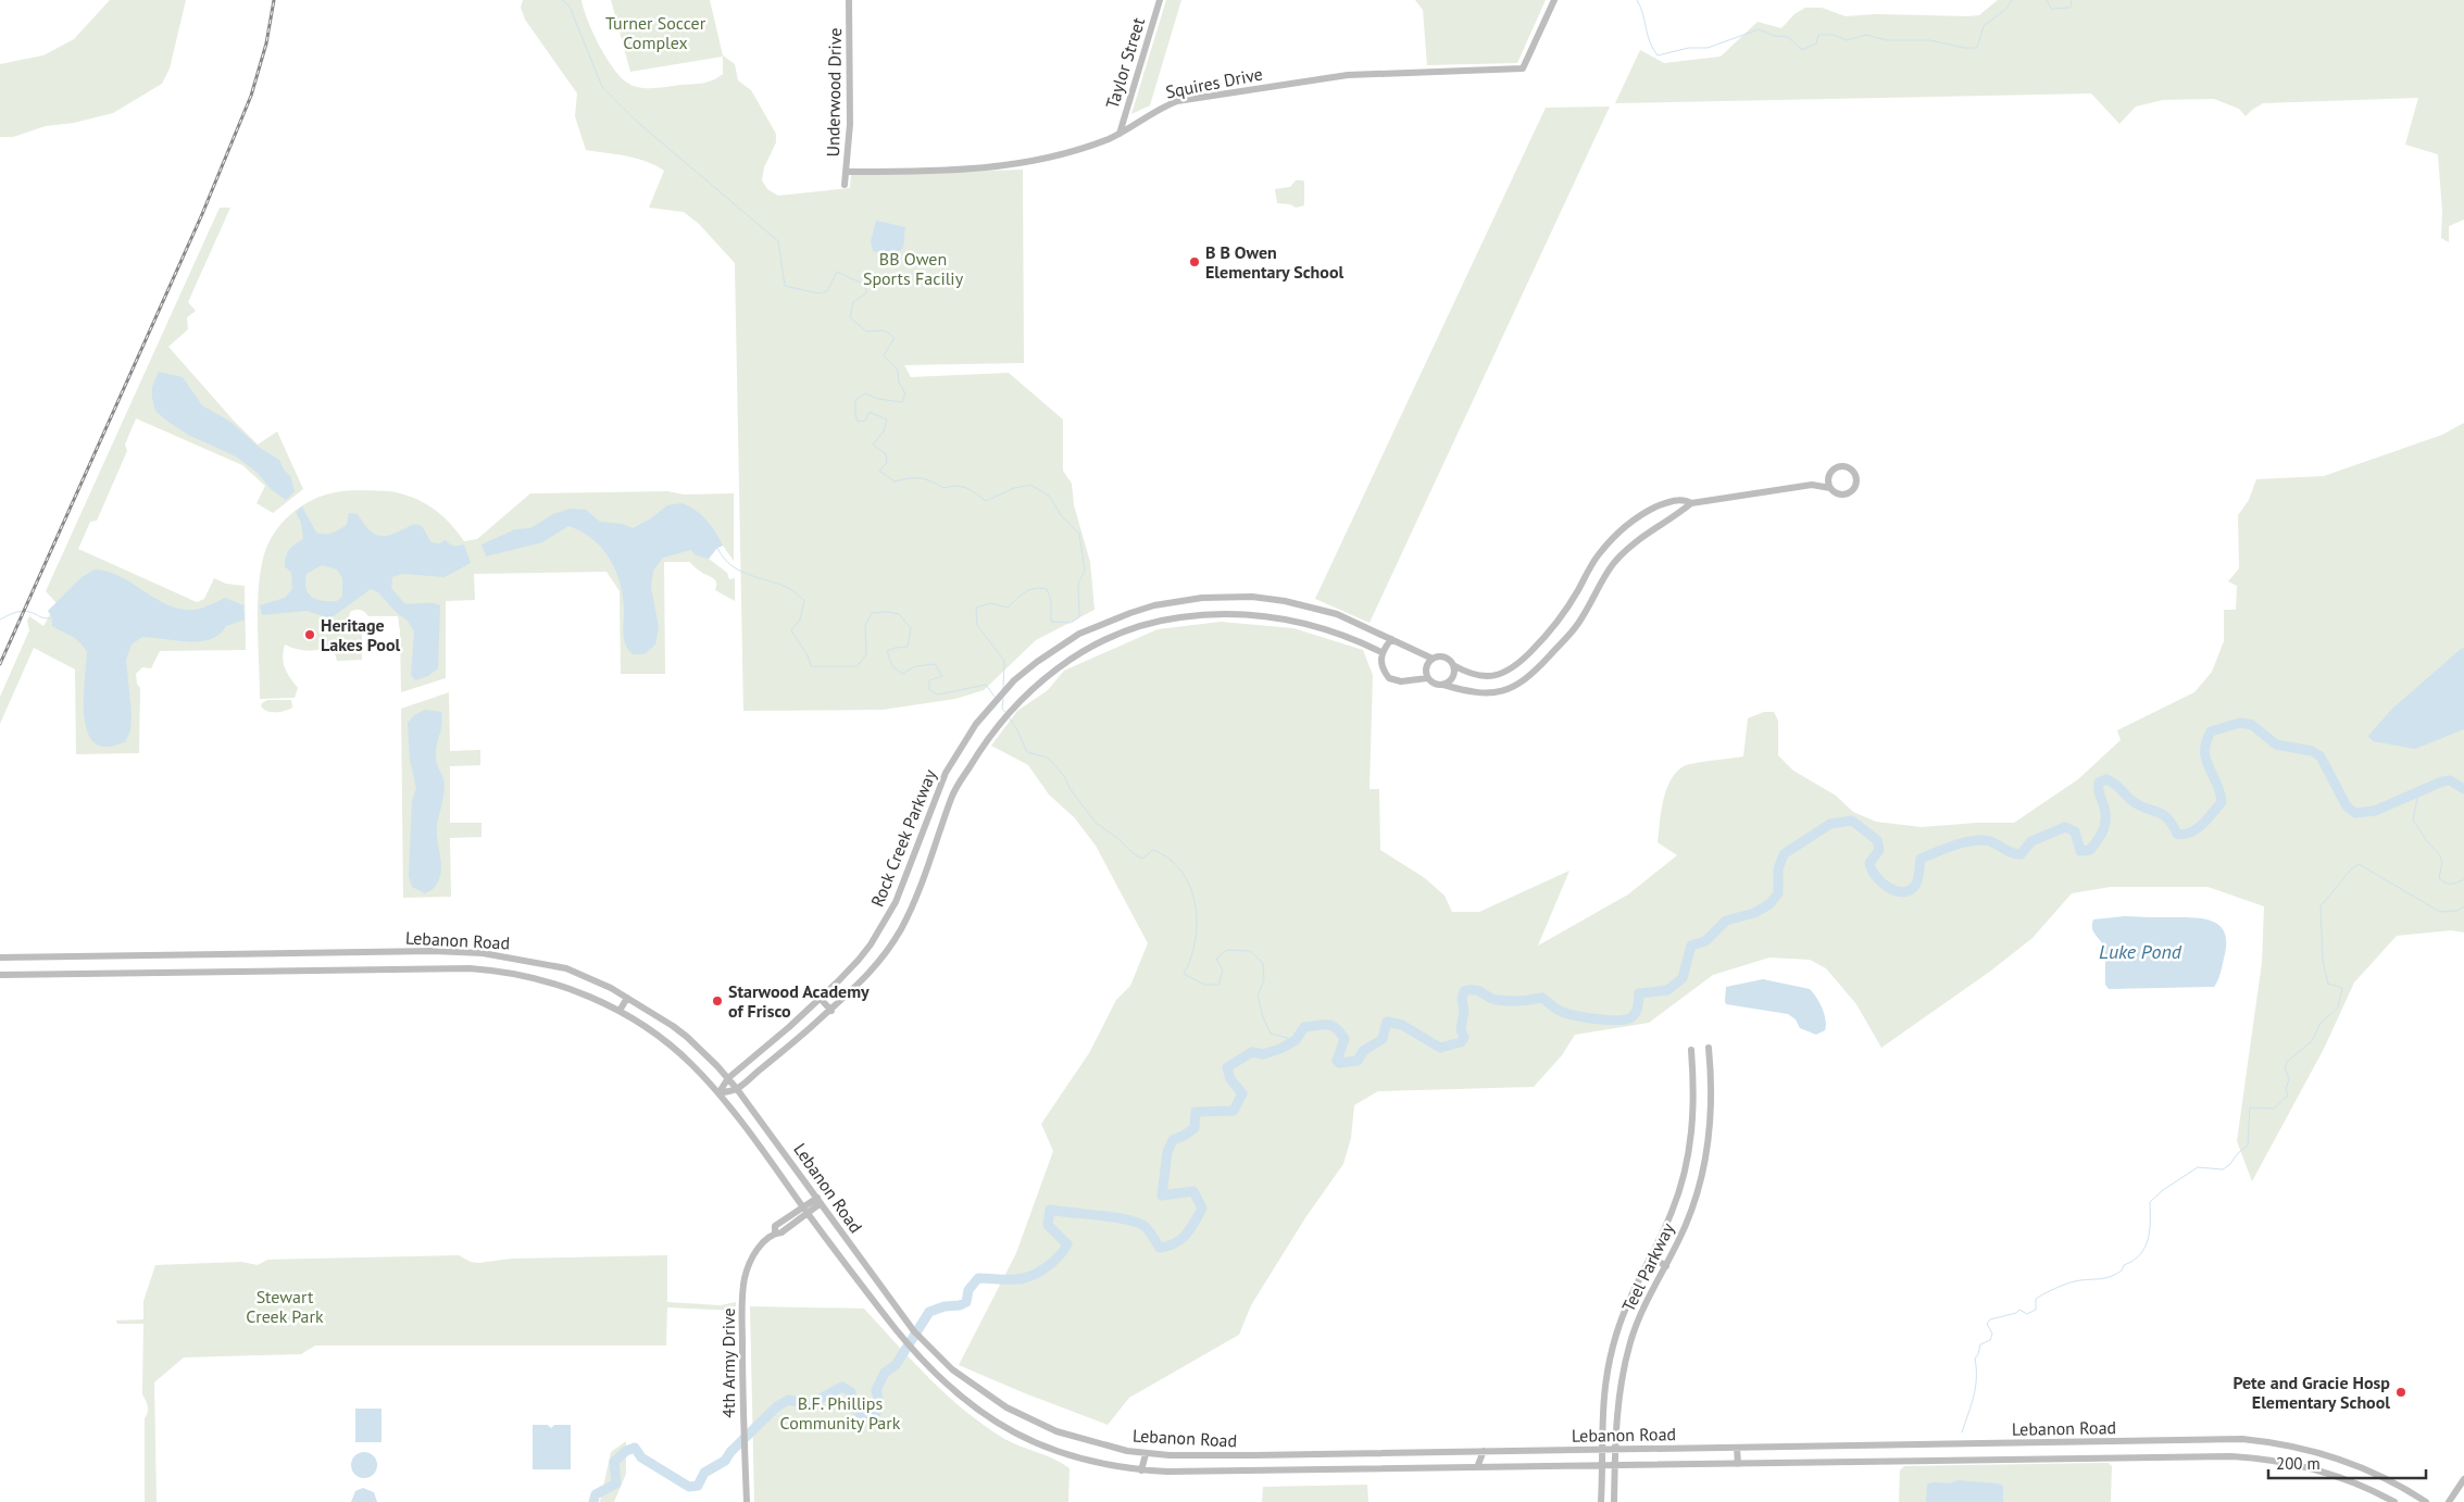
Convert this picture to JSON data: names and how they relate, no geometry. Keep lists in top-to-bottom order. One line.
{"streets":{"main road":["Taylor Street","Squires Drive","Underwood Drive","Rock Creek Parkway","Lebanon Road","Teel Parkway","4th Army Drive"]},"crossings":[["Taylor Street","Squires Drive"],["Squires Drive","Underwood Drive"],["Rock Creek Parkway","Lebanon Road"],["Lebanon Road","Teel Parkway"],["Lebanon Road","4th Army Drive"]],"water":["Luke Pond"],"parks":["Turner Soccer Complex","BB Owen Sports Faciliy","Stewart Creek Park","B.F. Phillips Community Park"],"places":["B B Owen Elementary School","Heritage Lakes Pool","Starwood Academy of Frisco","Pete and Gracie Hosp Elementary School"],"scale_bar":"200 m"}
